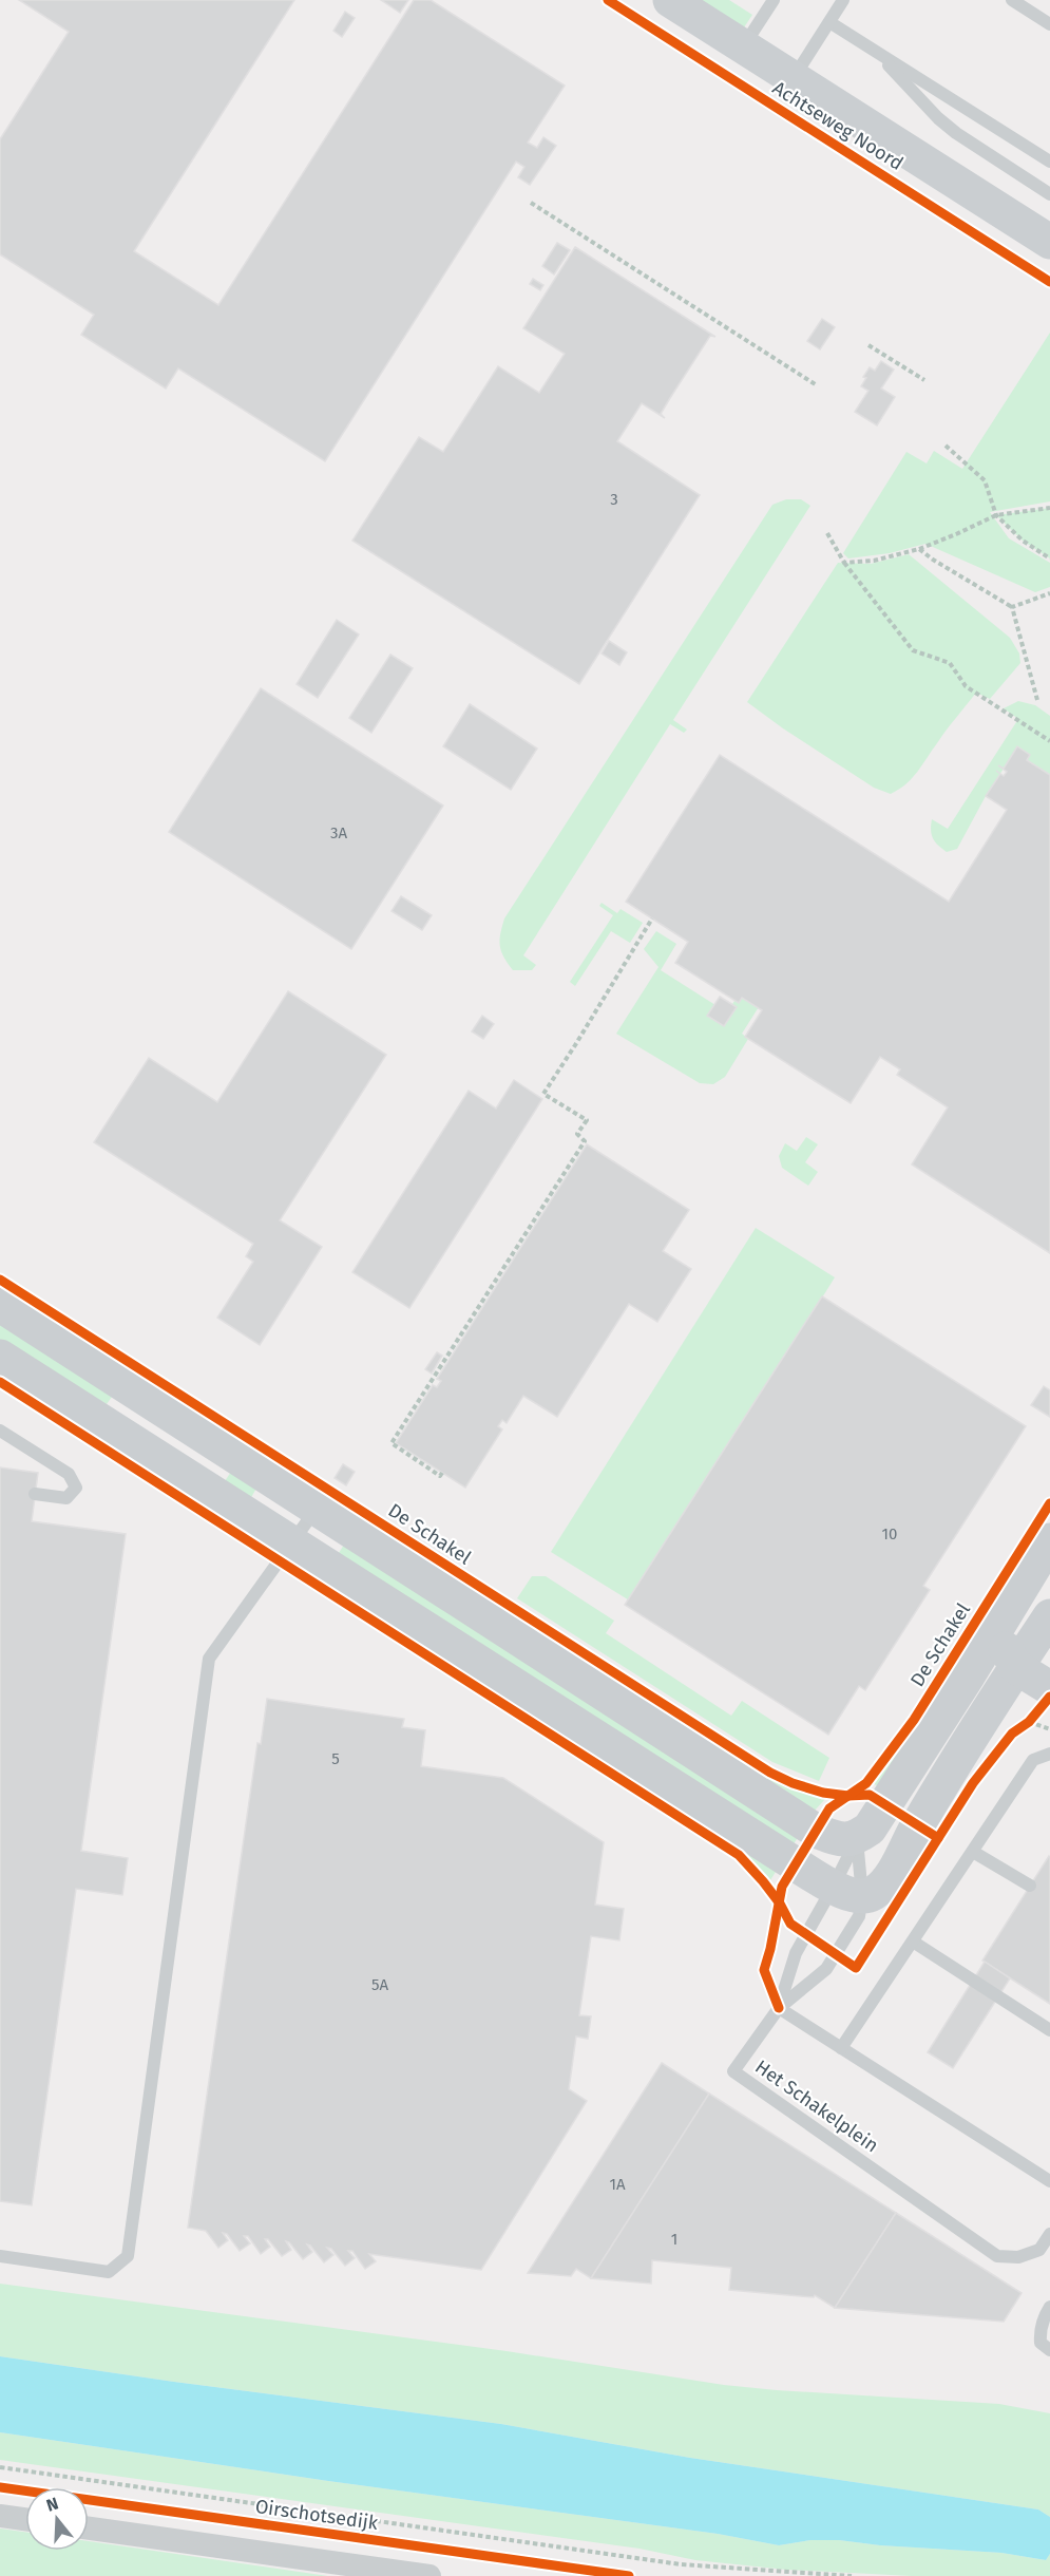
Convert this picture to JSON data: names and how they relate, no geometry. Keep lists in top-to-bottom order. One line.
{"streets":{"street":["Achtseweg Noord","De Schakel"],"lane":["Het Schakelplein"],"cycle path":["Oirschotsedijk"]},"crossings":[["De Schakel","Het Schakelplein"]],"house_numbers":["3","3A","10","5","5A","1A","1"],"north":"top"}
